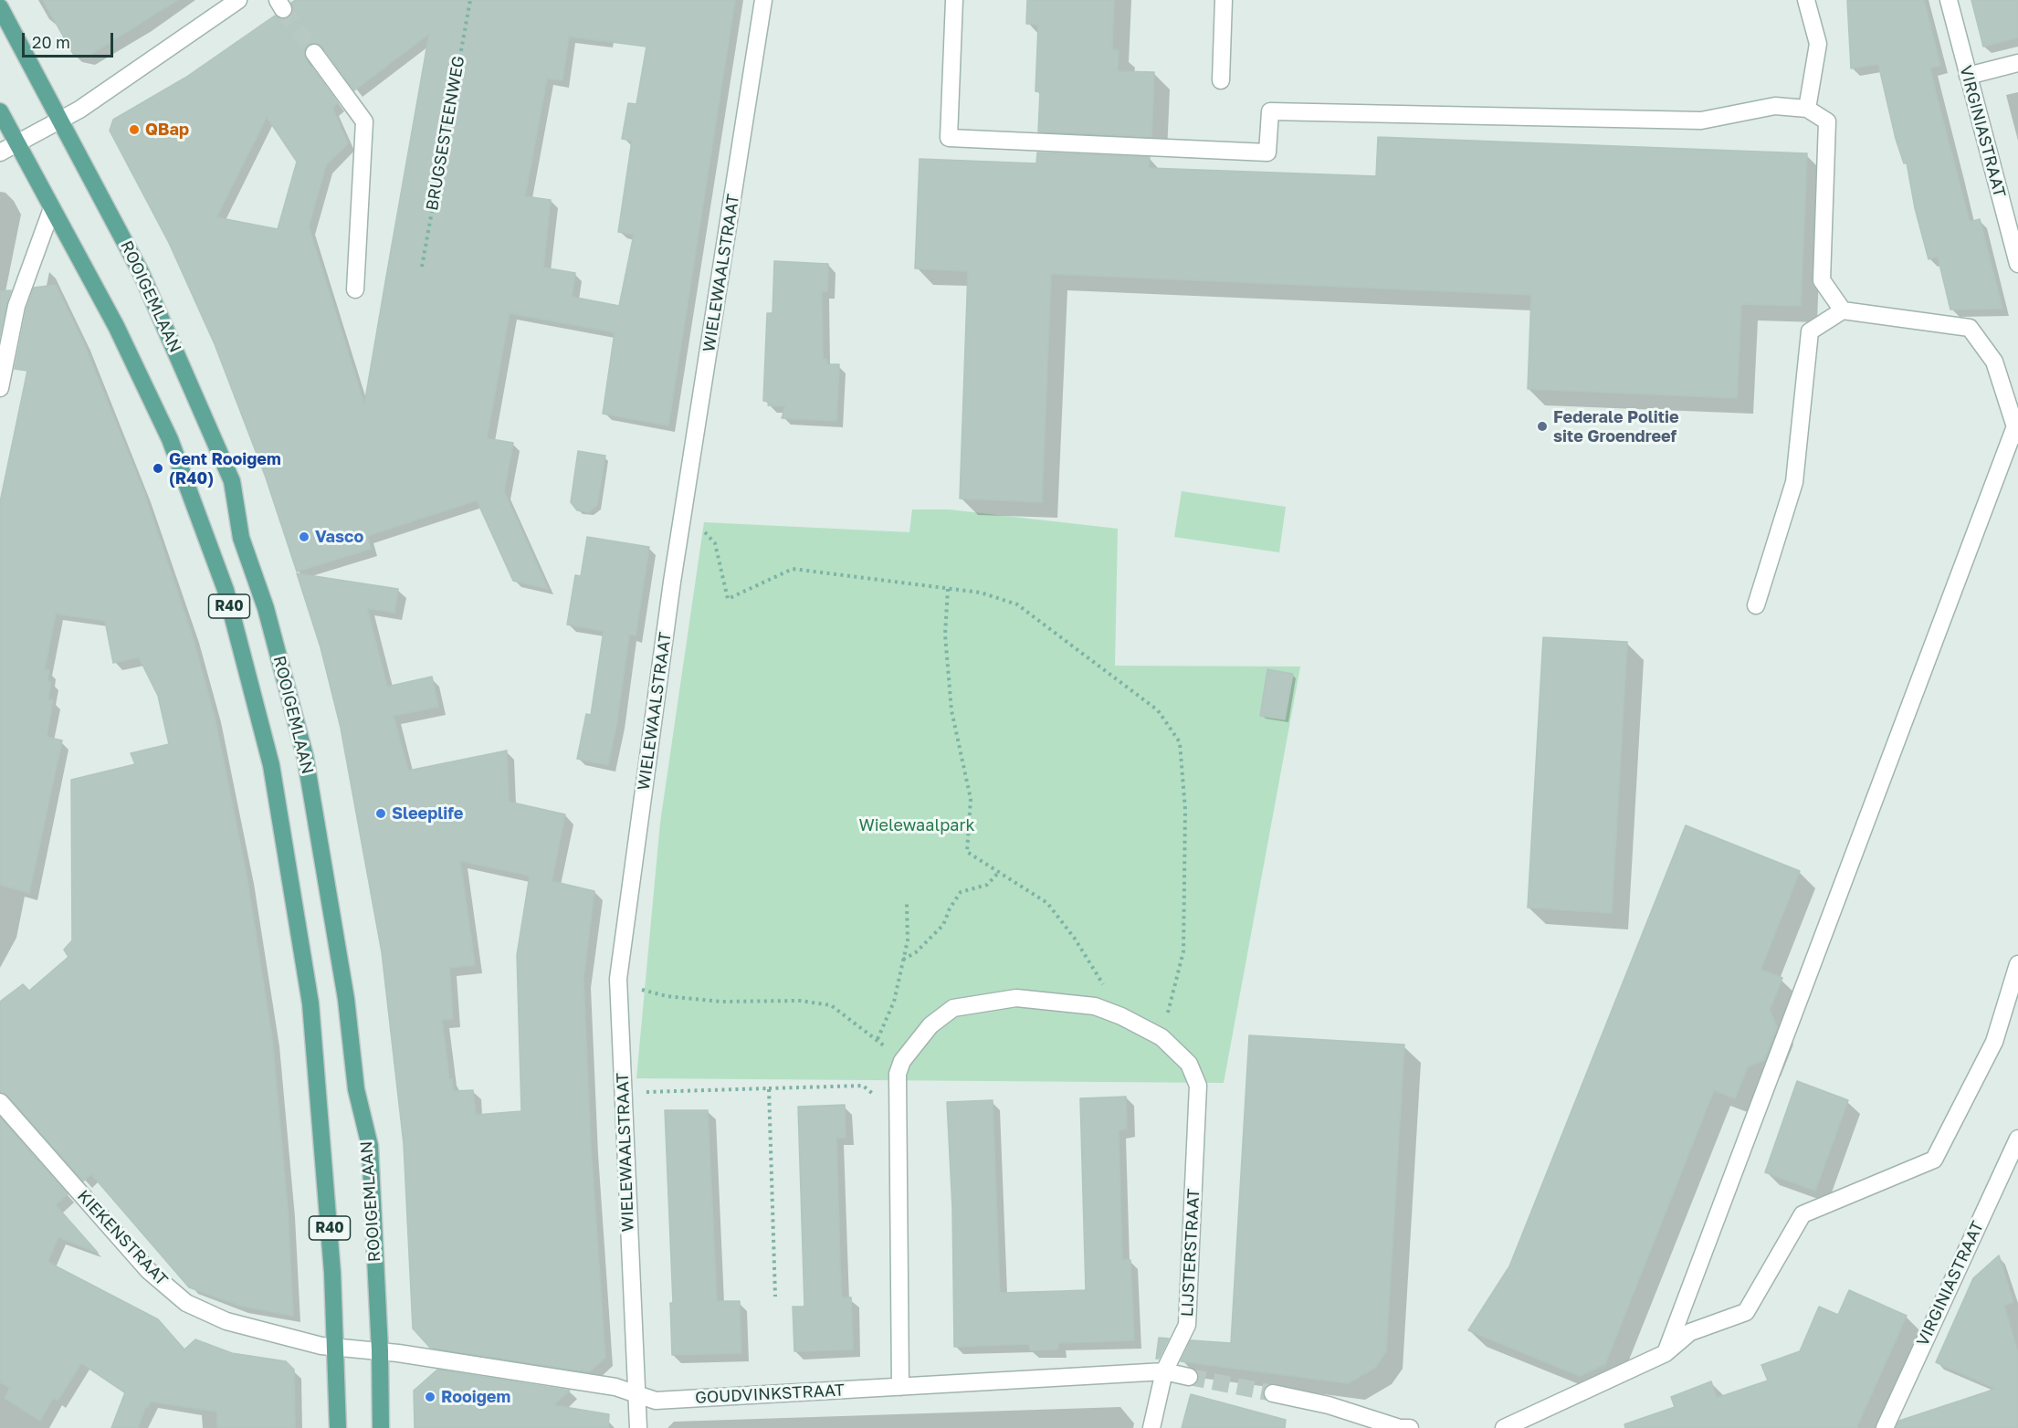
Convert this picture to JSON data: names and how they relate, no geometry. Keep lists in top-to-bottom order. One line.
{"streets":{"main road":["ROOIGEMLAAN","R40"],"street":["VIRGINIASTRAAT","WIELEWAALSTRAAT","KIEKENSTRAAT","LIJSTERSTRAAT","GOUDVINKSTRAAT"],"path":["BRUGSESTEENWEG"]},"crossings":[["WIELEWAALSTRAAT","GOUDVINKSTRAAT"],["ROOIGEMLAAN","KIEKENSTRAAT"],["ROOIGEMLAAN","GOUDVINKSTRAAT"],["LIJSTERSTRAAT","GOUDVINKSTRAAT"]],"parks":["Wielewaalpark"],"places":["QBap","Federale Politie site Groendreef","Gent Rooigem (R40)","Vasco","Sleeplife","Rooigem"],"scale_bar":"20 m"}
